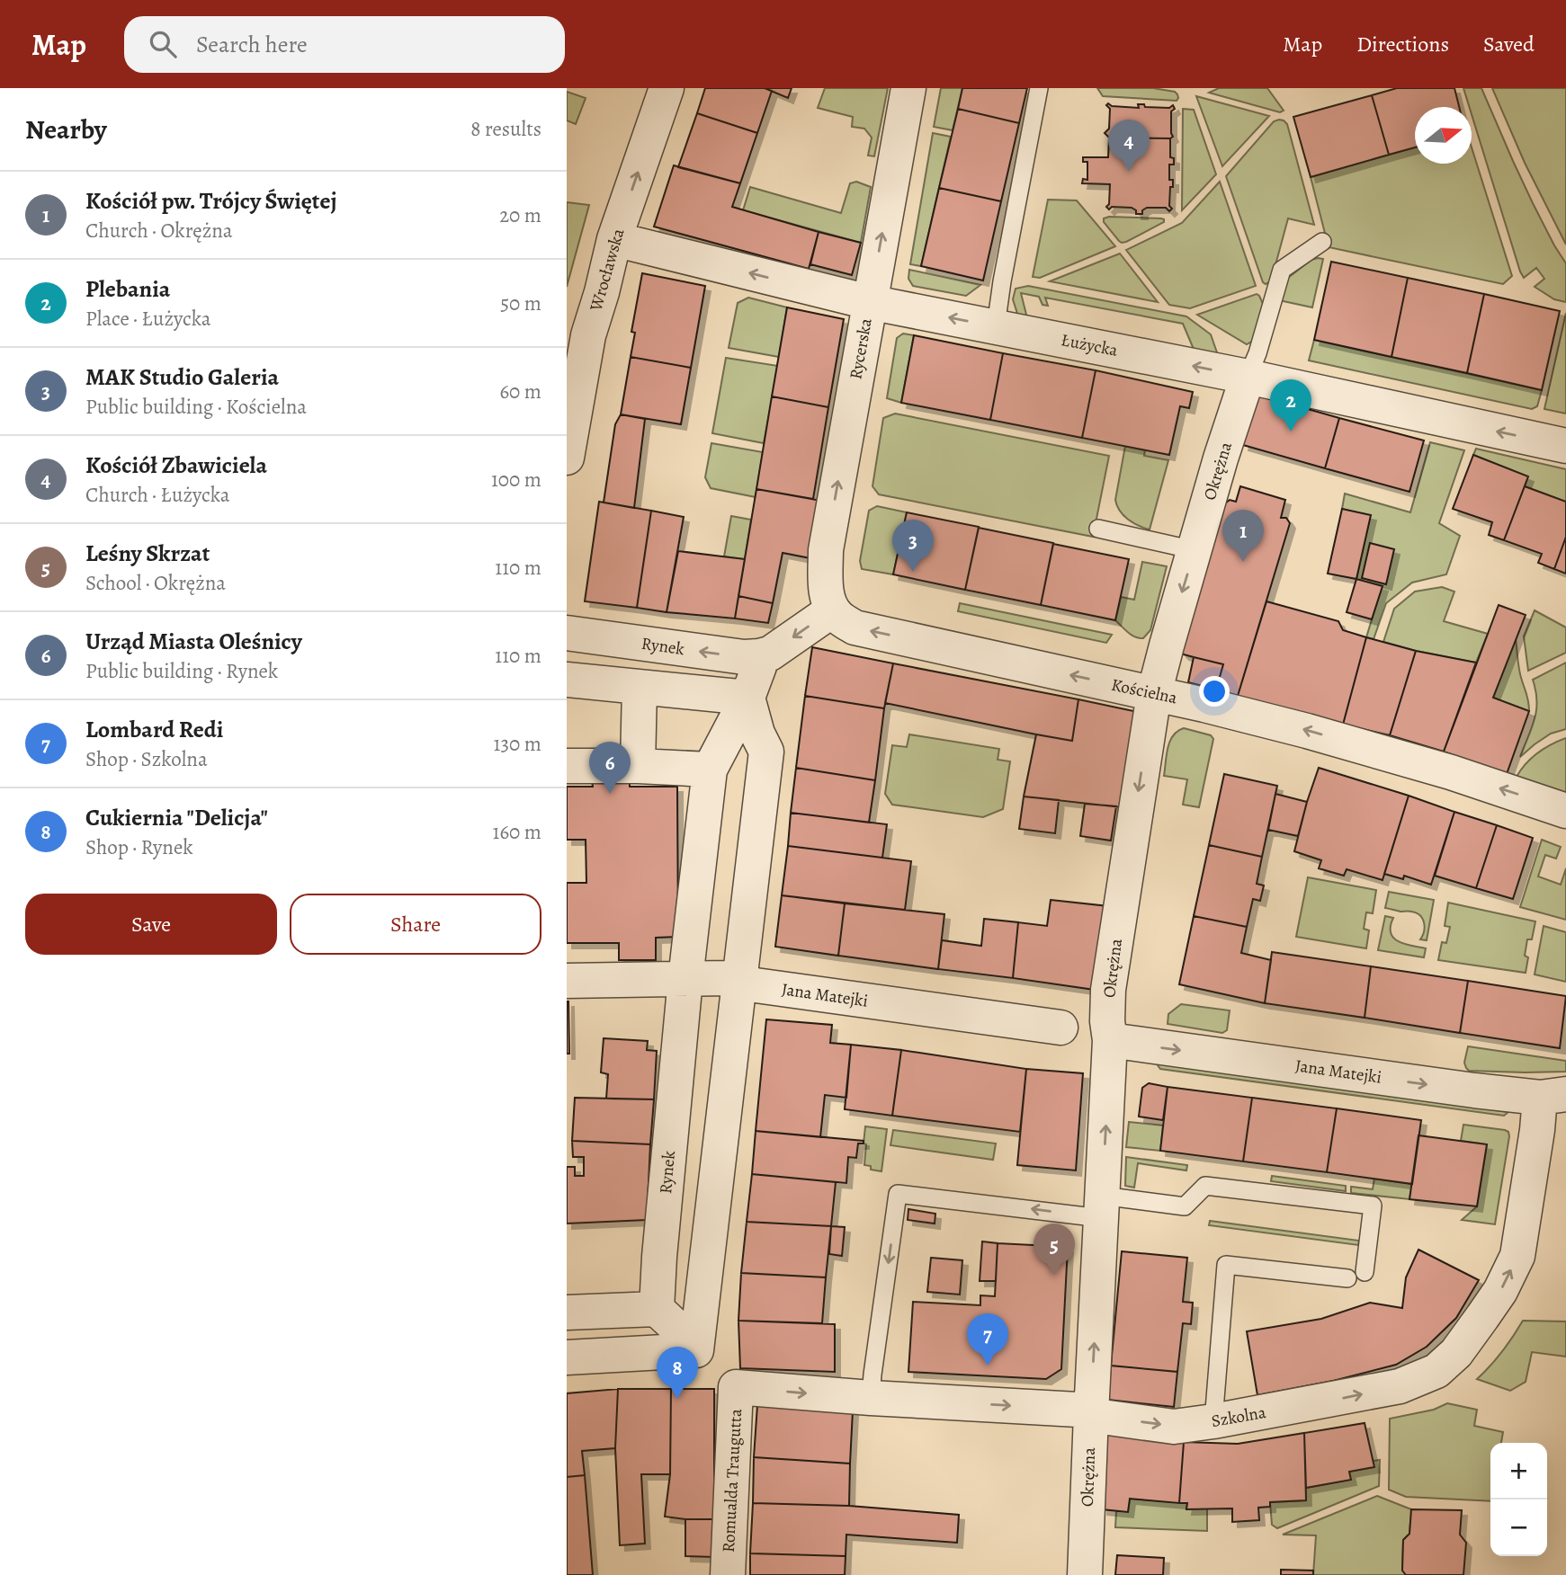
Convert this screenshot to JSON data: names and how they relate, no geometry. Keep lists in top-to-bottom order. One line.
{"streets":{"street":["Wrocławska","Łużycka","Rycerska","Okrężna","Rynek","Kościelna","Jana Matejki","Szkolna","Romualda Traugutta"]},"crossings":[["Wrocławska","Łużycka"],["Łużycka","Rycerska"],["Łużycka","Okrężna"],["Rycerska","Rynek"],["Rycerska","Kościelna"],["Okrężna","Kościelna"],["Okrężna","Jana Matejki"],["Okrężna","Szkolna"],["Rynek","Kościelna"],["Jana Matejki","Szkolna"],["Szkolna","Romualda Traugutta"]],"one_way":["Wrocławska","Łużycka","Rycerska","Kościelna","Jana Matejki","Szkolna"],"north":"right","page":{"header":"Map","search":"Search here","nav":["Map","Directions","Saved"],"heading":["Nearby","8 results"],"pins":["4","2","1","3","6","5","7","8"],"list":[{"mark":"1","name":"Kościół pw. Trójcy Świętej","note":"Church · Okrężna","value":"20 m"},{"mark":"2","name":"Plebania","note":"Place · Łużycka","value":"50 m"},{"mark":"3","name":"MAK Studio Galeria","note":"Public building · Kościelna","value":"60 m"},{"mark":"4","name":"Kościół Zbawiciela","note":"Church · Łużycka","value":"100 m"},{"mark":"5","name":"Leśny Skrzat","note":"School · Okrężna","value":"110 m"},{"mark":"6","name":"Urząd Miasta Oleśnicy","note":"Public building · Rynek","value":"110 m"},{"mark":"7","name":"Lombard Redi","note":"Shop · Szkolna","value":"130 m"},{"mark":"8","name":"Cukiernia \"Delicja\"","note":"Shop · Rynek","value":"160 m"}],"buttons":["Save","Share"],"map_buttons":["+","−"]}}
